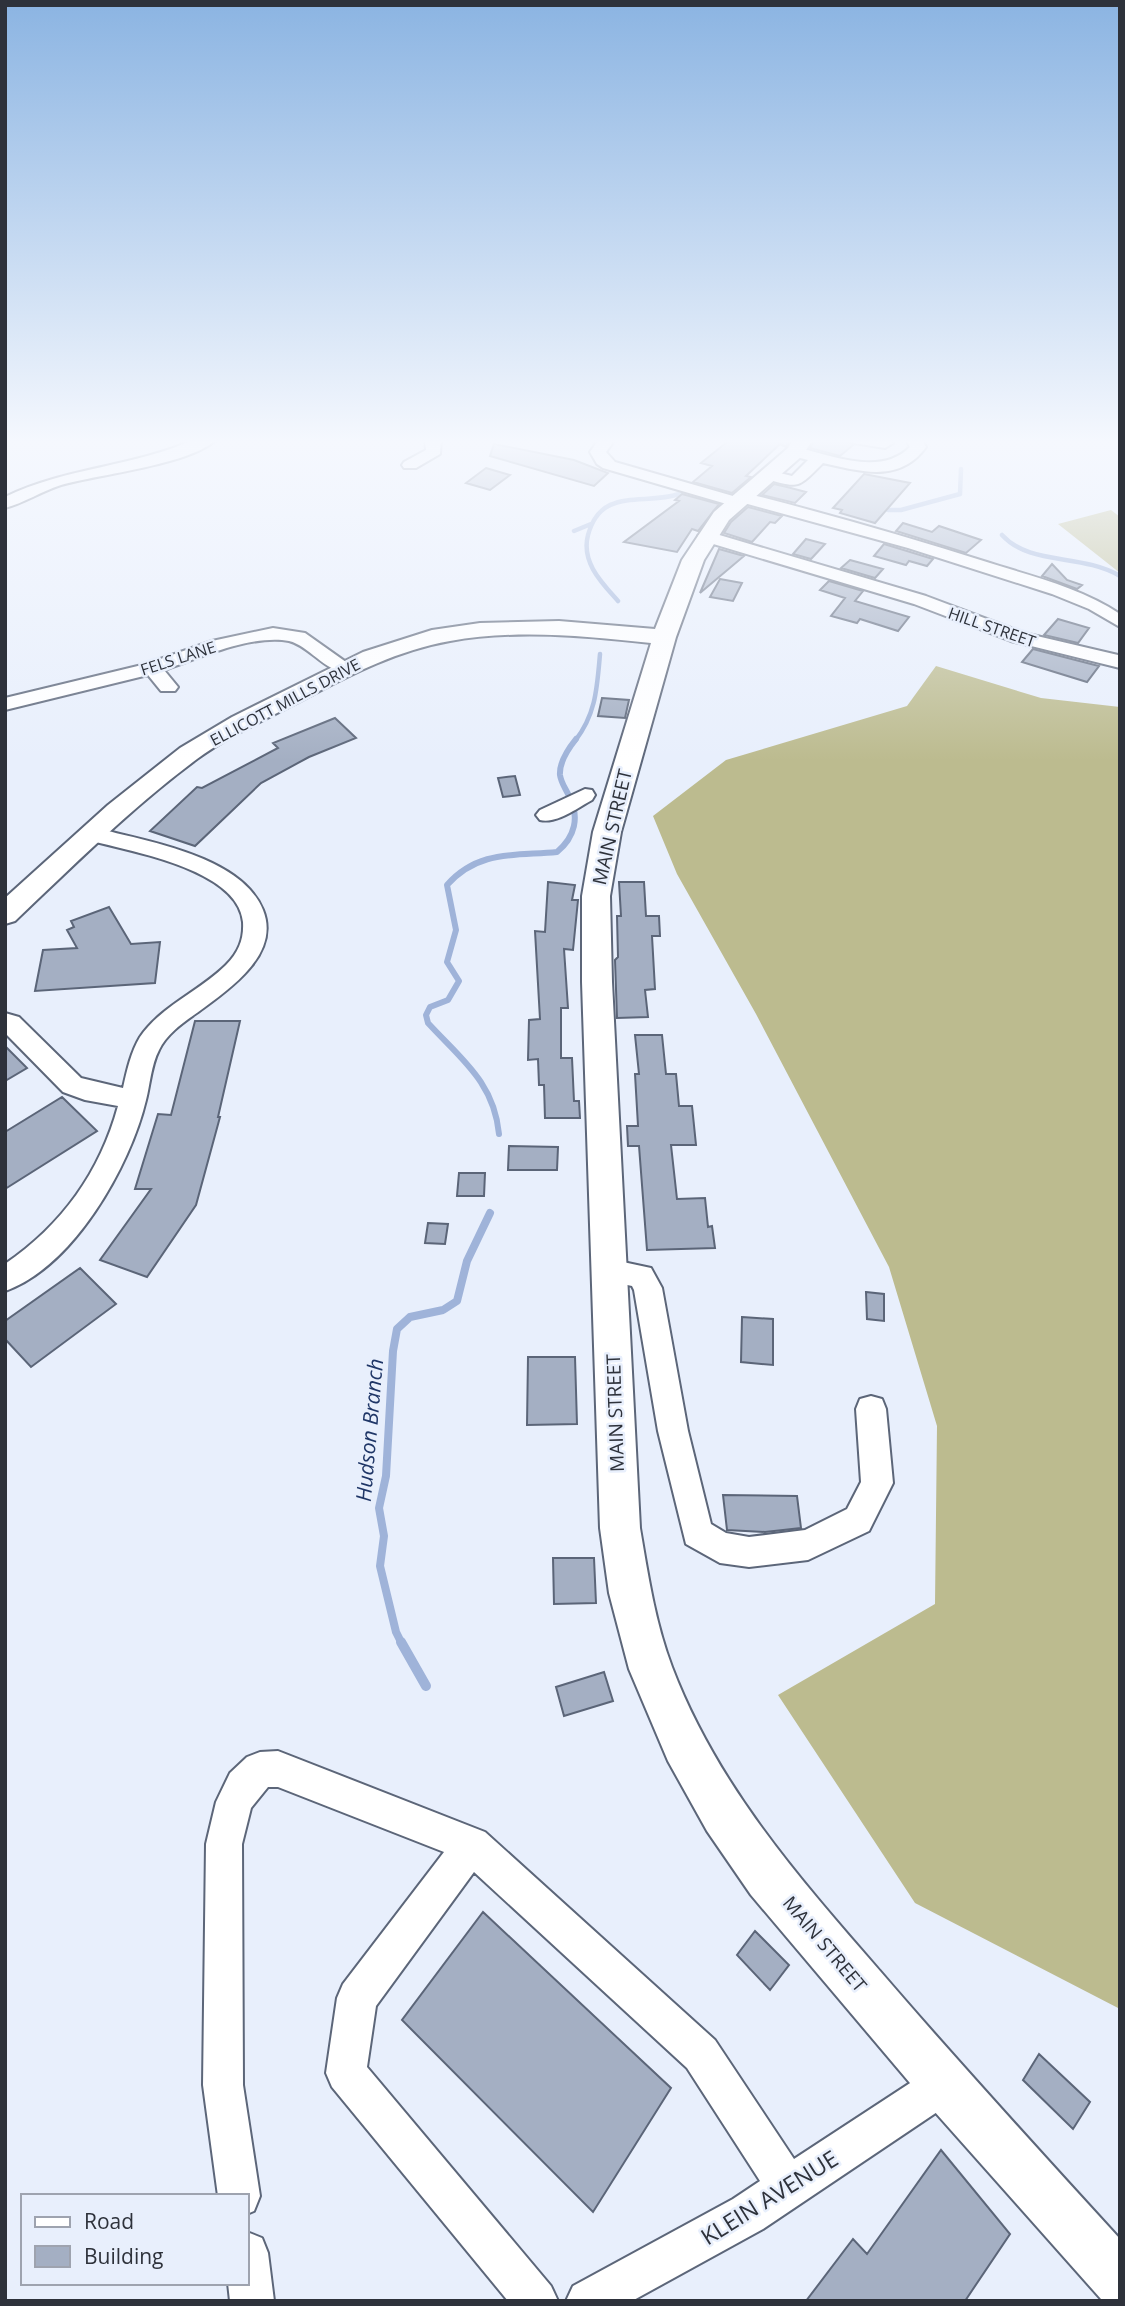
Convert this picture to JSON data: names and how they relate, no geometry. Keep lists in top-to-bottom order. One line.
{"streets":{"main road":["ELLICOTT MILLS DRIVE","MAIN STREET"],"street":["HILL STREET","FELS LANE","KLEIN AVENUE"]},"crossings":[["FELS LANE","ELLICOTT MILLS DRIVE"],["ELLICOTT MILLS DRIVE","MAIN STREET"],["MAIN STREET","KLEIN AVENUE"]],"water":["Hudson Branch"],"legend":["Road","Building"]}
